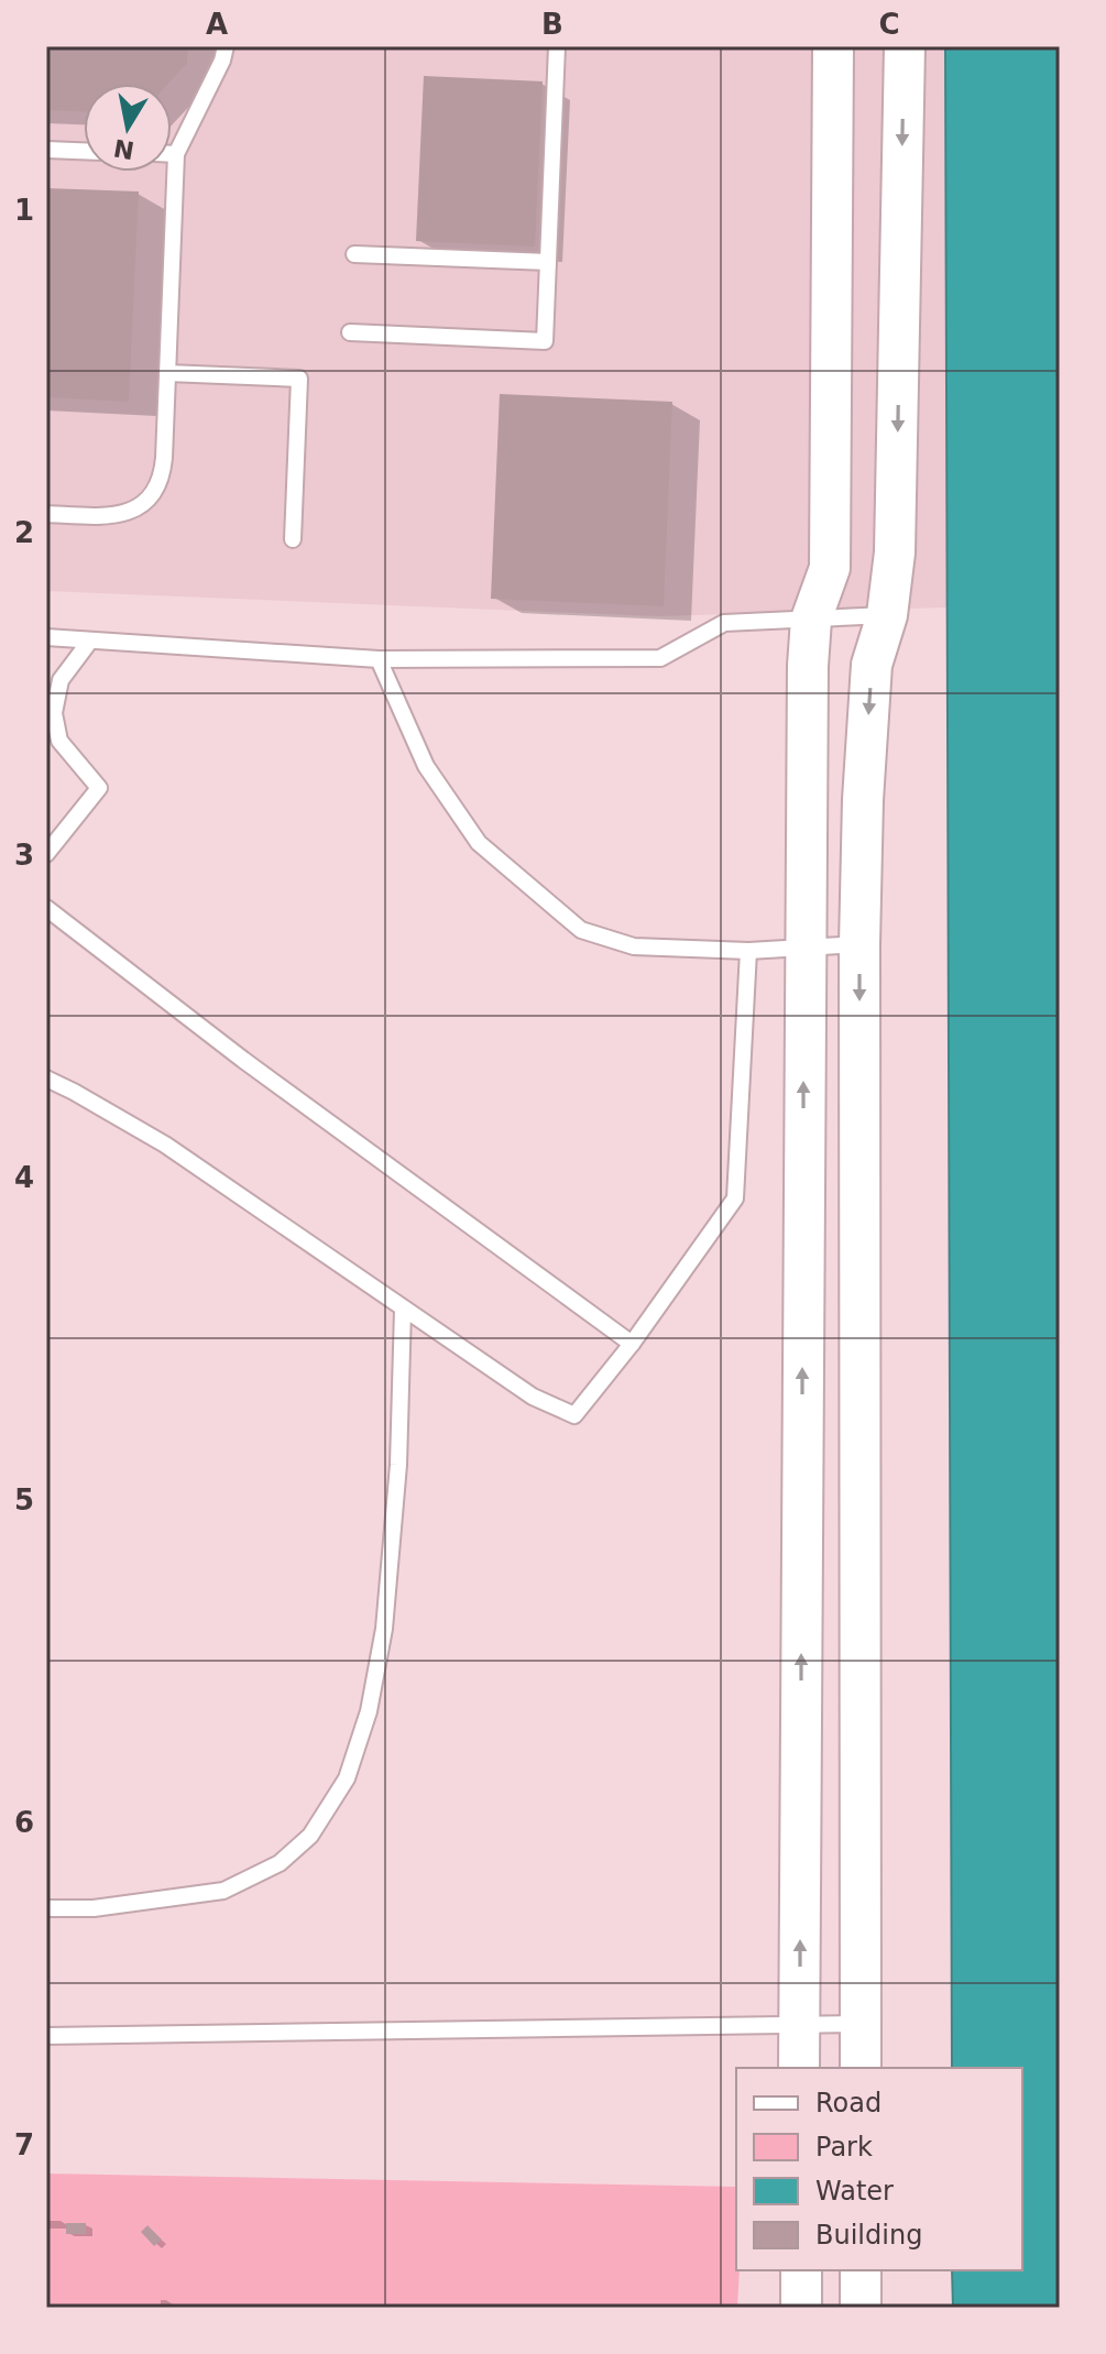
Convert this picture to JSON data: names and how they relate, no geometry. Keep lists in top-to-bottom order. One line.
{"legend":["Road","Park","Water","Building"],"north":"bottom","grid":{"columns":["A","B","C"],"rows":["1","2","3","4","5","6","7"]}}
